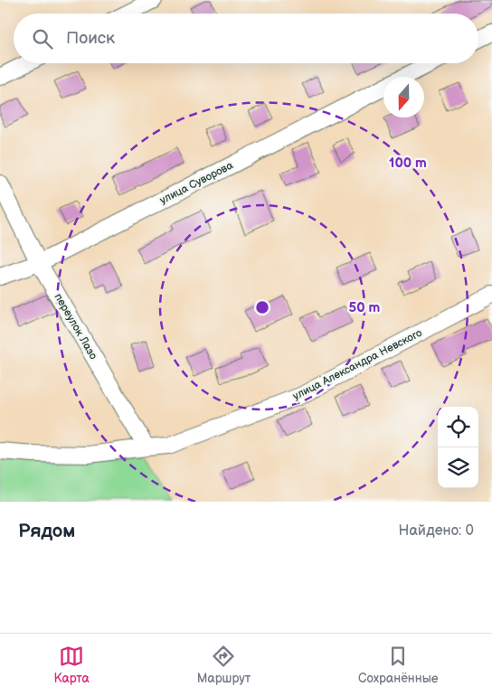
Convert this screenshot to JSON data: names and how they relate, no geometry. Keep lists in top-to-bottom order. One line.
{"streets":{"street":["улица Суворова","переулок Лазо","улица Александра Невского"]},"crossings":[["улица Суворова","переулок Лазо"],["переулок Лазо","улица Александра Невского"]],"north":"bottom","page":{"search":"Поиск","heading":["Рядом","Найдено: 0"],"nav":["Карта","Маршрут","Сохранённые"]},"rings":["100 m","50 m"]}
